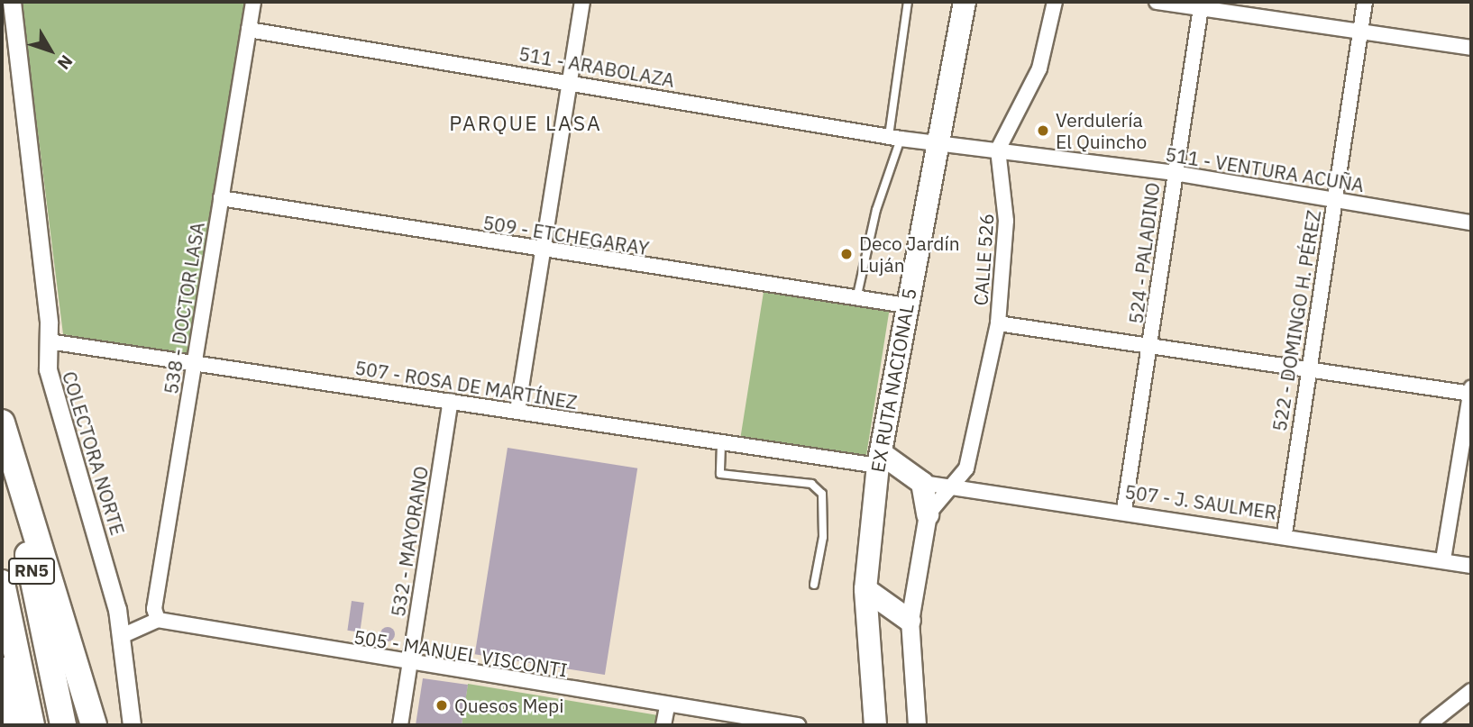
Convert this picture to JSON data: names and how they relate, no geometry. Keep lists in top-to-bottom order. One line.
{"streets":{"highway":["RN5"],"main road":["EX RUTA NACIONAL 5"],"street":["511 - ARABOLAZA","511 - VENTURA ACUÑA","509 - ETCHEGARAY","524 - PALADINO","CALLE 526","538 - DOCTOR LASA","522 - DOMINGO H. PÉREZ","507 - ROSA DE MARTÍNEZ","COLECTORA NORTE","507 - J. SAULMER","532 - MAYORANO","505 - MANUEL VISCONTI"]},"crossings":[["511 - ARABOLAZA","511 - VENTURA ACUÑA"],["511 - ARABOLAZA","538 - DOCTOR LASA"],["511 - ARABOLAZA","EX RUTA NACIONAL 5"],["511 - VENTURA ACUÑA","524 - PALADINO"],["511 - VENTURA ACUÑA","CALLE 526"],["511 - VENTURA ACUÑA","522 - DOMINGO H. PÉREZ"],["511 - VENTURA ACUÑA","EX RUTA NACIONAL 5"],["509 - ETCHEGARAY","538 - DOCTOR LASA"],["509 - ETCHEGARAY","EX RUTA NACIONAL 5"],["524 - PALADINO","507 - J. SAULMER"],["CALLE 526","507 - J. SAULMER"],["538 - DOCTOR LASA","507 - ROSA DE MARTÍNEZ"],["538 - DOCTOR LASA","505 - MANUEL VISCONTI"],["522 - DOMINGO H. PÉREZ","507 - J. SAULMER"],["EX RUTA NACIONAL 5","507 - ROSA DE MARTÍNEZ"],["507 - ROSA DE MARTÍNEZ","COLECTORA NORTE"],["507 - ROSA DE MARTÍNEZ","532 - MAYORANO"],["532 - MAYORANO","505 - MANUEL VISCONTI"]],"districts":["PARQUE LASA"],"places":["Verdulería El Quincho","Deco Jardín Luján","Quesos Mepi"],"north":"bottom right"}
